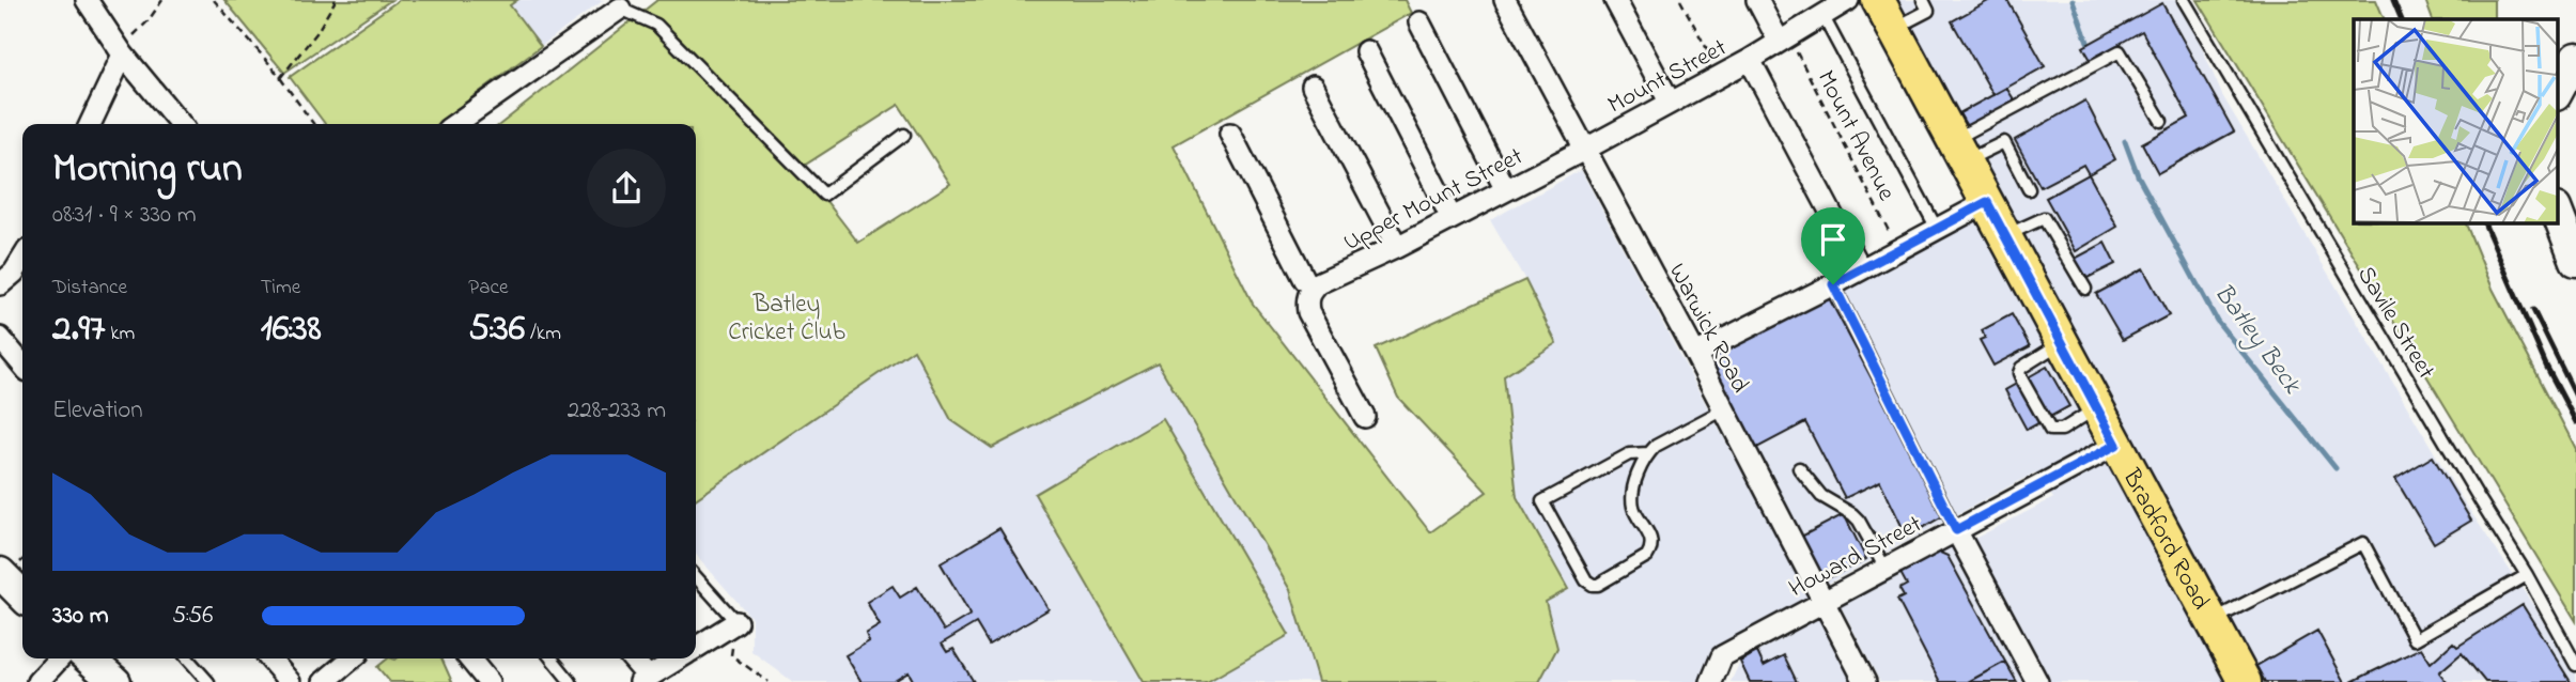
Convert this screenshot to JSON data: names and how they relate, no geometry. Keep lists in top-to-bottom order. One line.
{"streets":{"main road":["Bradford Road"],"street":["Mount Street","Upper Mount Street","Warwick Road","Howard Street"],"lane":["Savile Street"],"path":["Mount Avenue"]},"crossings":[["Mount Street","Mount Avenue"],["Mount Street","Upper Mount Street"],["Mount Street","Warwick Road"],["Upper Mount Street","Warwick Road"],["Warwick Road","Howard Street"],["Bradford Road","Howard Street"]],"water":["Batley Beck"],"parks":["Batley Cricket Club"],"page":{"heading":["Morning run","08:31 · 9 × 330 m"],"stats":[["Distance","2.97 km"],["Time","16:38"],["Pace","5:36 /km"]],"chart":["Elevation","228–233 m"],"list":[{"name":"330 m","note":"5:56"}]}}
